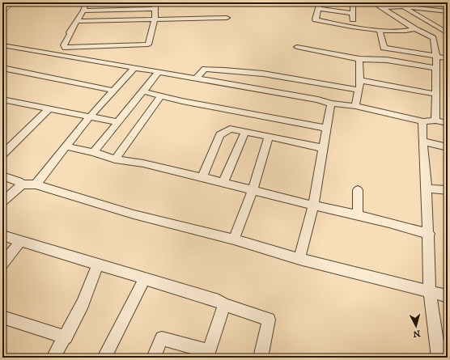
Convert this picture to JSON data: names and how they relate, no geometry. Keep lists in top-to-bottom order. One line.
{"north":"bottom"}
